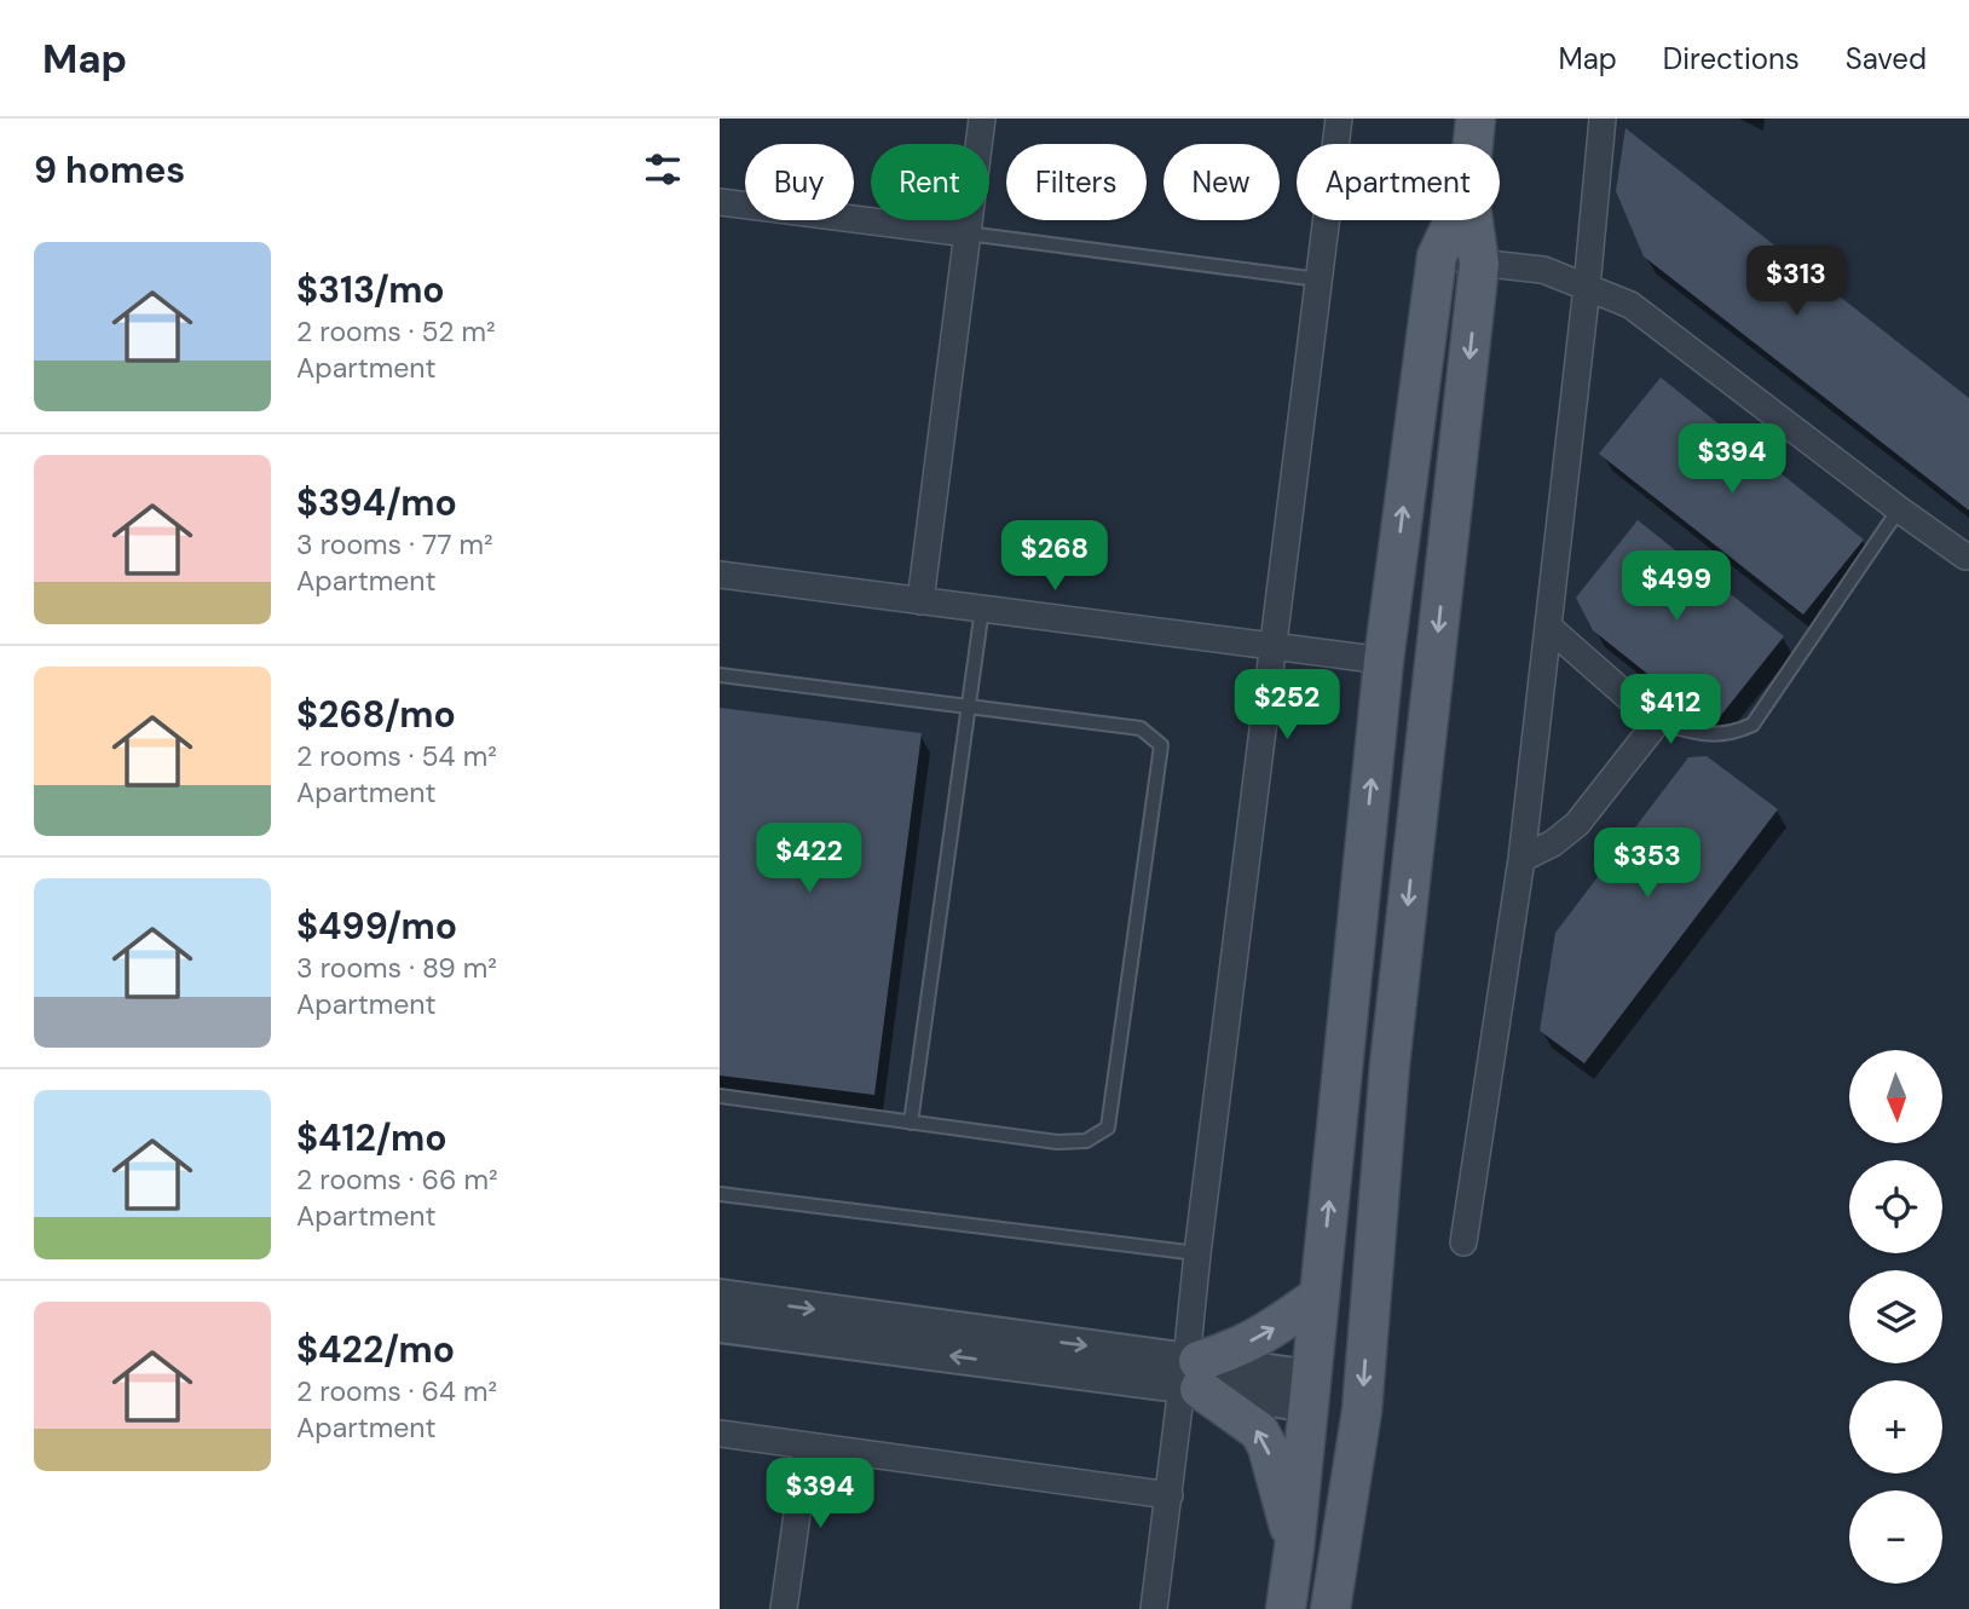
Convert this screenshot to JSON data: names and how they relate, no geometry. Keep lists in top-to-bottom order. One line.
{"north":"bottom","page":{"header":"Map","nav":["Map","Directions","Saved"],"heading":"9 homes","chip":["Buy","Rent","Filters","New","Apartment"],"list":[{"name":"$313/mo","note":"2 rooms · 52 m² · Apartment"},{"name":"$394/mo","note":"3 rooms · 77 m² · Apartment"},{"name":"$268/mo","note":"2 rooms · 54 m² · Apartment"},{"name":"$499/mo","note":"3 rooms · 89 m² · Apartment"},{"name":"$412/mo","note":"2 rooms · 66 m² · Apartment"},{"name":"$422/mo","note":"2 rooms · 64 m² · Apartment"}],"price":["$313","$394","$268","$499","$252","$412","$422","$353","$394"],"map_buttons":["+","−"]}}
